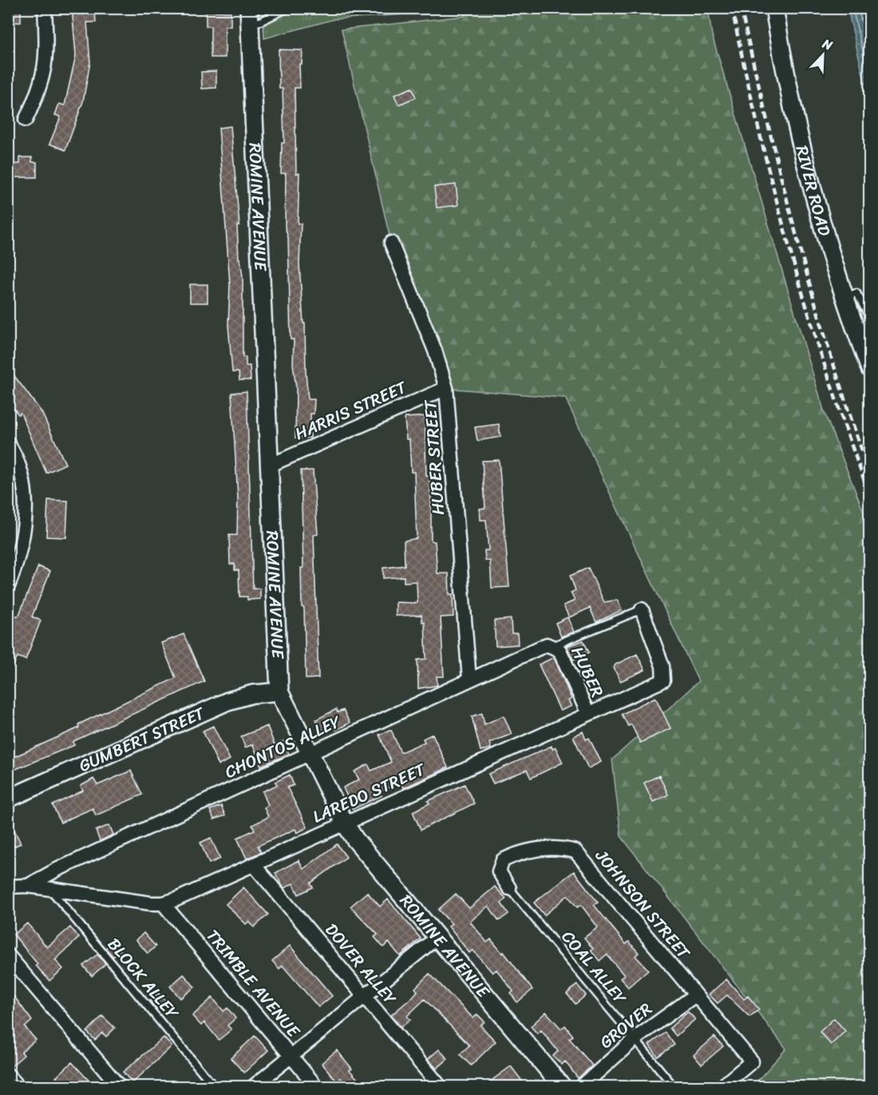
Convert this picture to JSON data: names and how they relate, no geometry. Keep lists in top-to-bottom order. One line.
{"streets":{"street":["RIVER ROAD","ROMINE AVENUE","HARRIS STREET","HUBER STREET","HUBER","GUMBERT STREET","CHONTOS ALLEY","LAREDO STREET","JOHNSON STREET","DOVER ALLEY","TRIMBLE AVENUE","GROVER"],"lane":["COAL ALLEY","BLOCK ALLEY"]},"crossings":[["ROMINE AVENUE","HARRIS STREET"],["ROMINE AVENUE","GUMBERT STREET"],["ROMINE AVENUE","CHONTOS ALLEY"],["ROMINE AVENUE","LAREDO STREET"],["HARRIS STREET","HUBER STREET"],["HUBER STREET","CHONTOS ALLEY"],["HUBER","CHONTOS ALLEY"],["HUBER","LAREDO STREET"],["LAREDO STREET","DOVER ALLEY"],["LAREDO STREET","TRIMBLE AVENUE"],["JOHNSON STREET","COAL ALLEY"],["JOHNSON STREET","GROVER"],["COAL ALLEY","GROVER"]],"north":"top right"}
